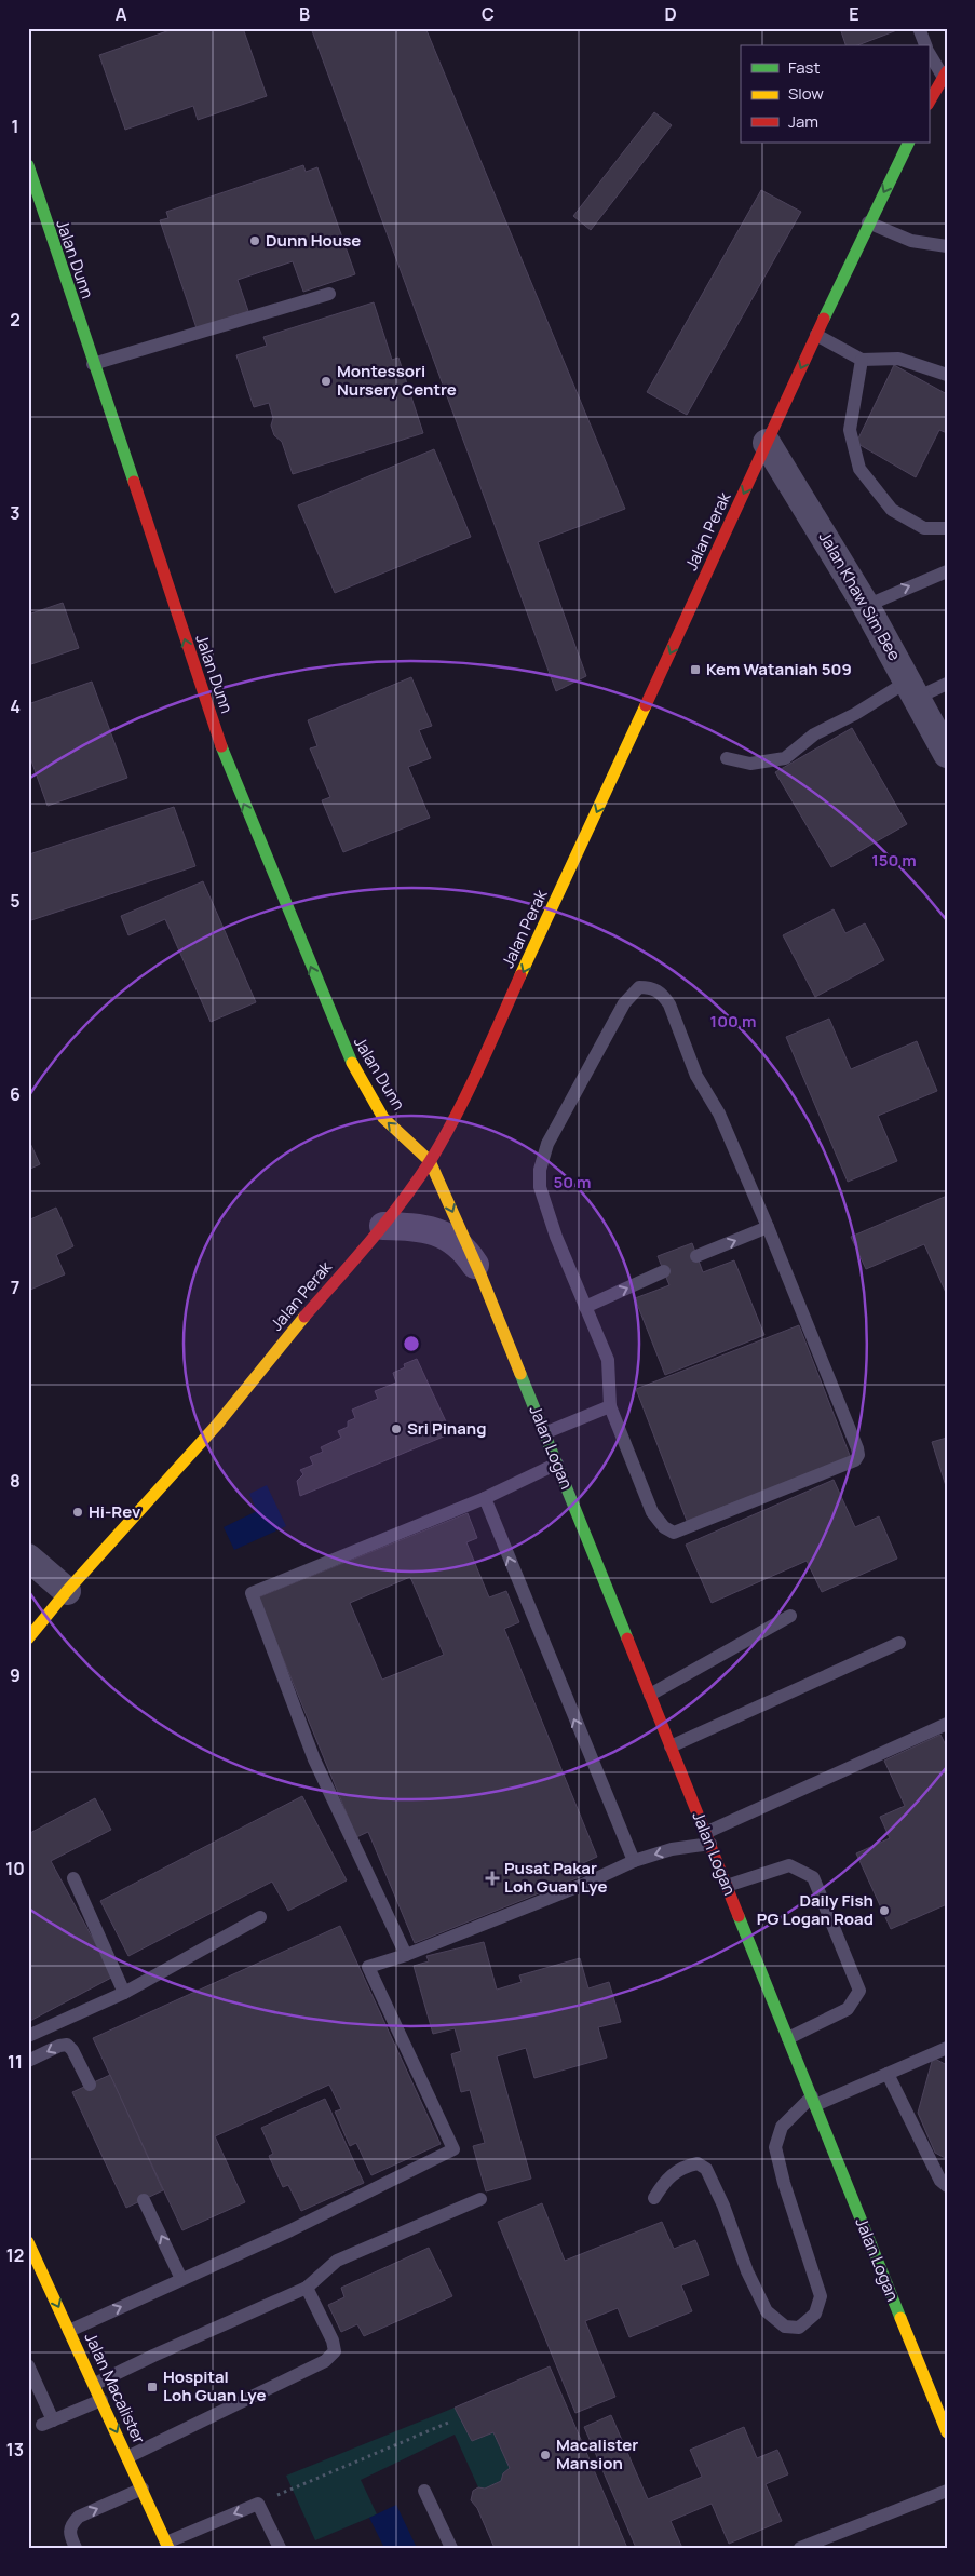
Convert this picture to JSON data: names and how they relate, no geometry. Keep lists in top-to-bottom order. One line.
{"streets":{"street":["Jalan Dunn","Jalan Perak","Jalan Khaw Sim Bee","Jalan Logan","Jalan Macalister"]},"crossings":[["Jalan Dunn","Jalan Perak"],["Jalan Dunn","Jalan Logan"],["Jalan Perak","Jalan Khaw Sim Bee"],["Jalan Perak","Jalan Logan"]],"one_way":["Jalan Dunn","Jalan Perak","Jalan Macalister"],"places":{"other":["Dunn House","Montessori Nursery Centre","Sri Pinang","Hi-Rev","Daily Fish PG Logan Road","Macalister Mansion"],"transit":["Kem Wataniah 509","Hospital Loh Guan Lye"],"health":["Pusat Pakar Loh Guan Lye"]},"legend":["Fast","Slow","Jam"],"grid":{"columns":["A","B","C","D","E"],"rows":["1","2","3","4","5","6","7","8","9","10","11","12","13"]},"rings":["150 m","100 m","50 m"]}
